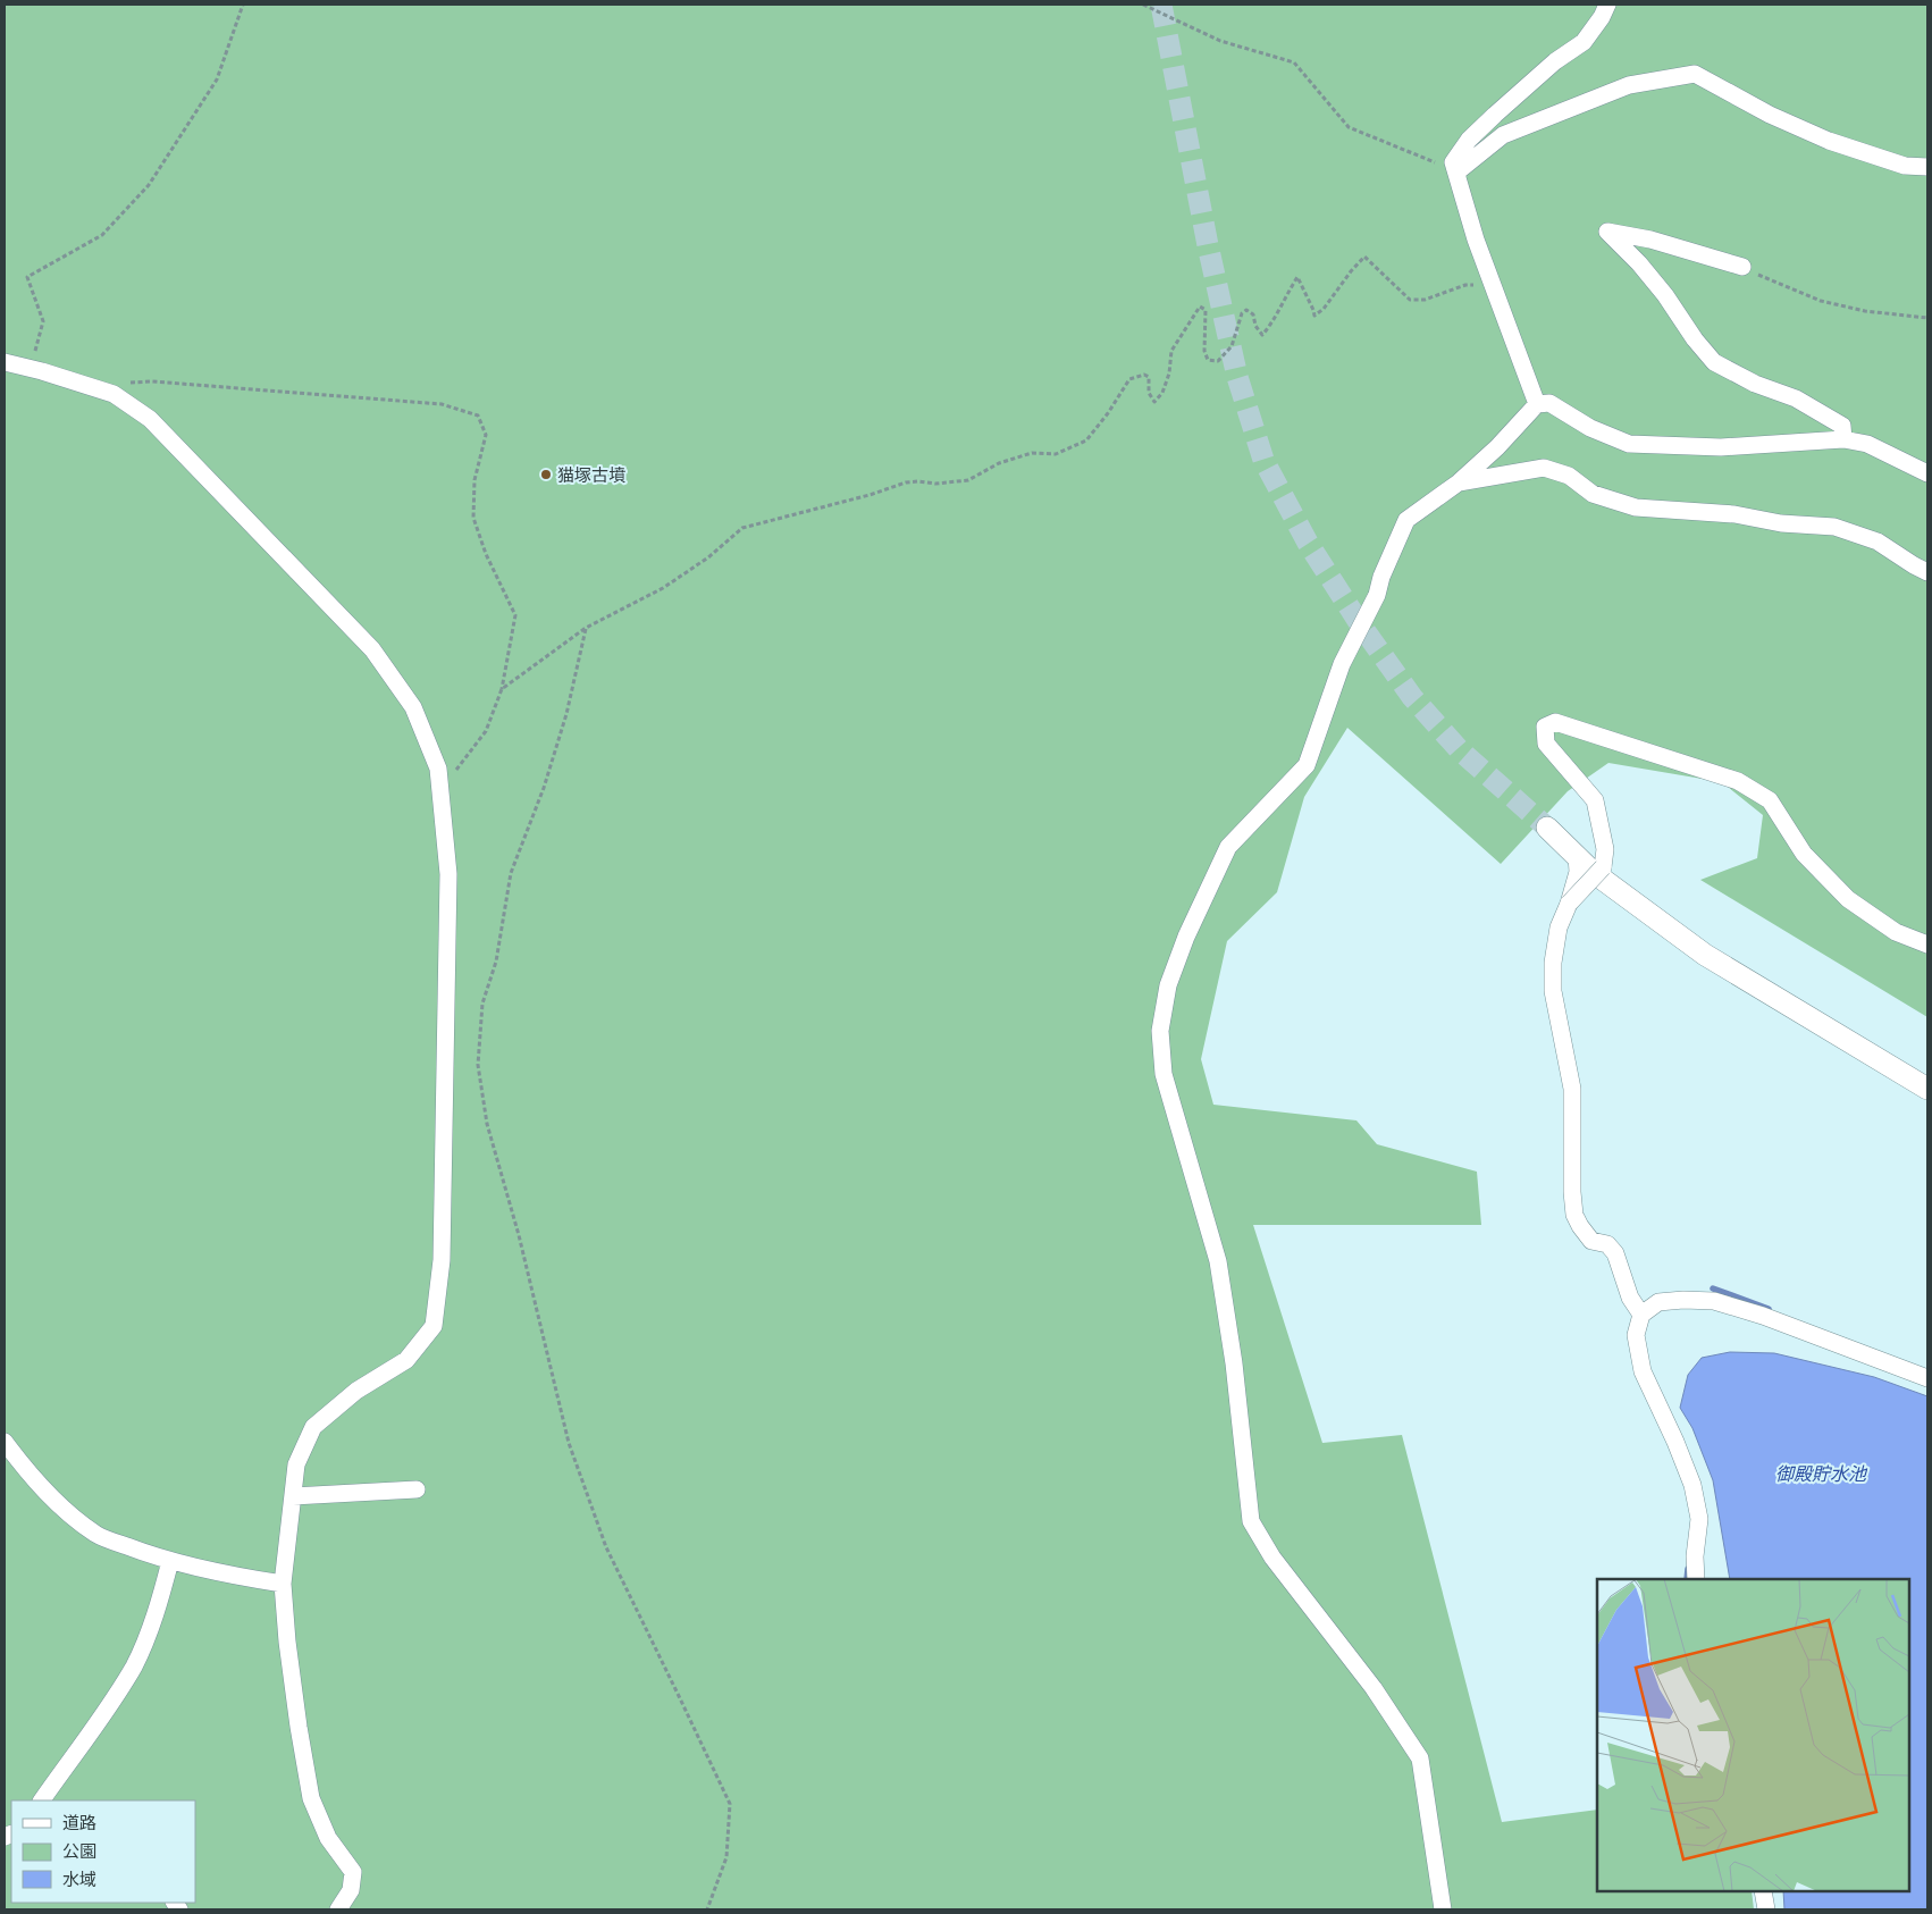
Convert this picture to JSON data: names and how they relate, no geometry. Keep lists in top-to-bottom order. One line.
{"water":["御殿貯水池"],"places":["猫塚古墳"],"legend":["道路","公園","水域"]}
